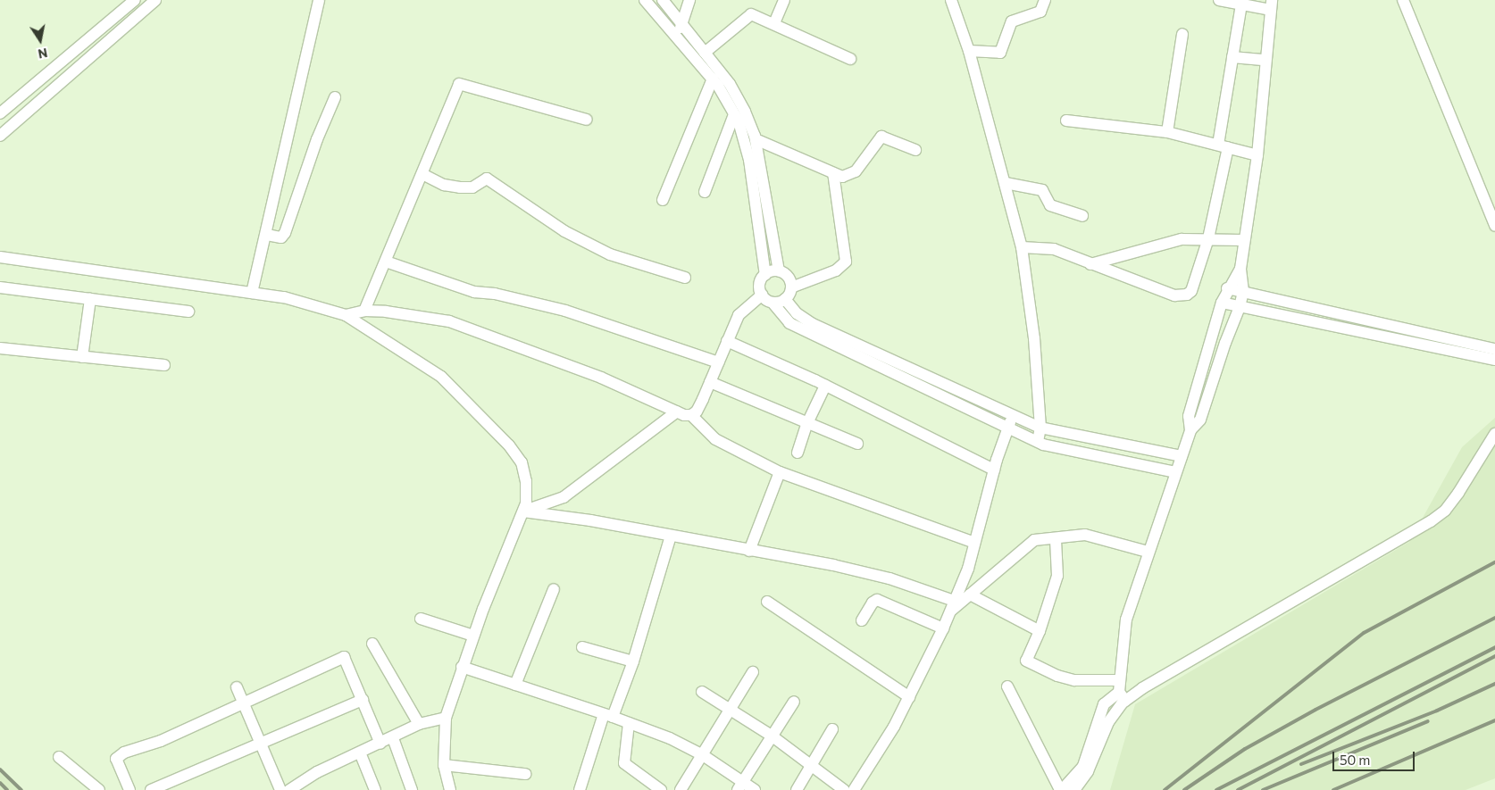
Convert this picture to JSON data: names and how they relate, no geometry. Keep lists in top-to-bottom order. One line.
{"scale_bar":"50 m","north":"bottom"}
